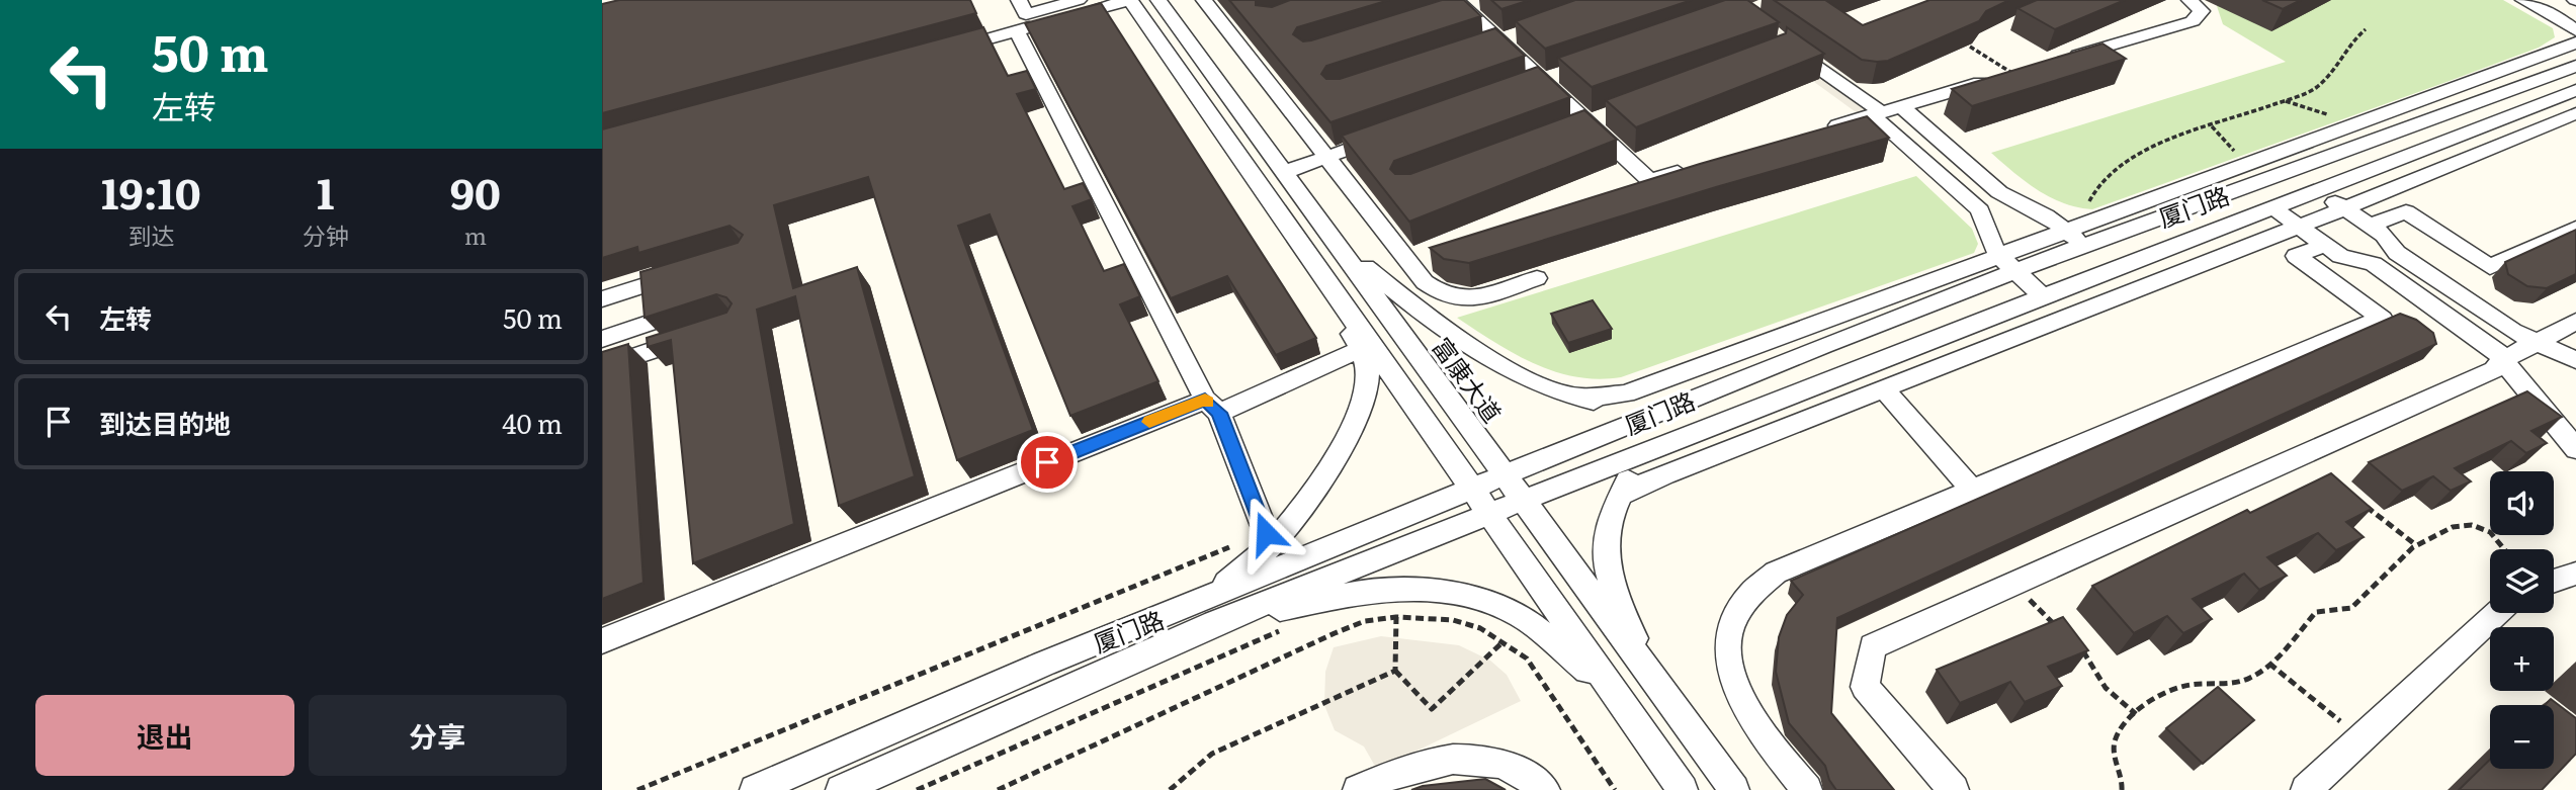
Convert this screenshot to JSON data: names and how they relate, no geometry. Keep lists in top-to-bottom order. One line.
{"streets":{"street":["厦门路","富康大道"]},"crossings":[["厦门路","富康大道"]],"page":{"turn":["50 m","左转"],"eta":["19:10","到达","1","分钟","90","m"],"list":[{"name":"左转","value":"50 m"},{"name":"到达目的地","value":"40 m"}],"map_buttons":["+","−"],"buttons":["退出","分享"]}}
